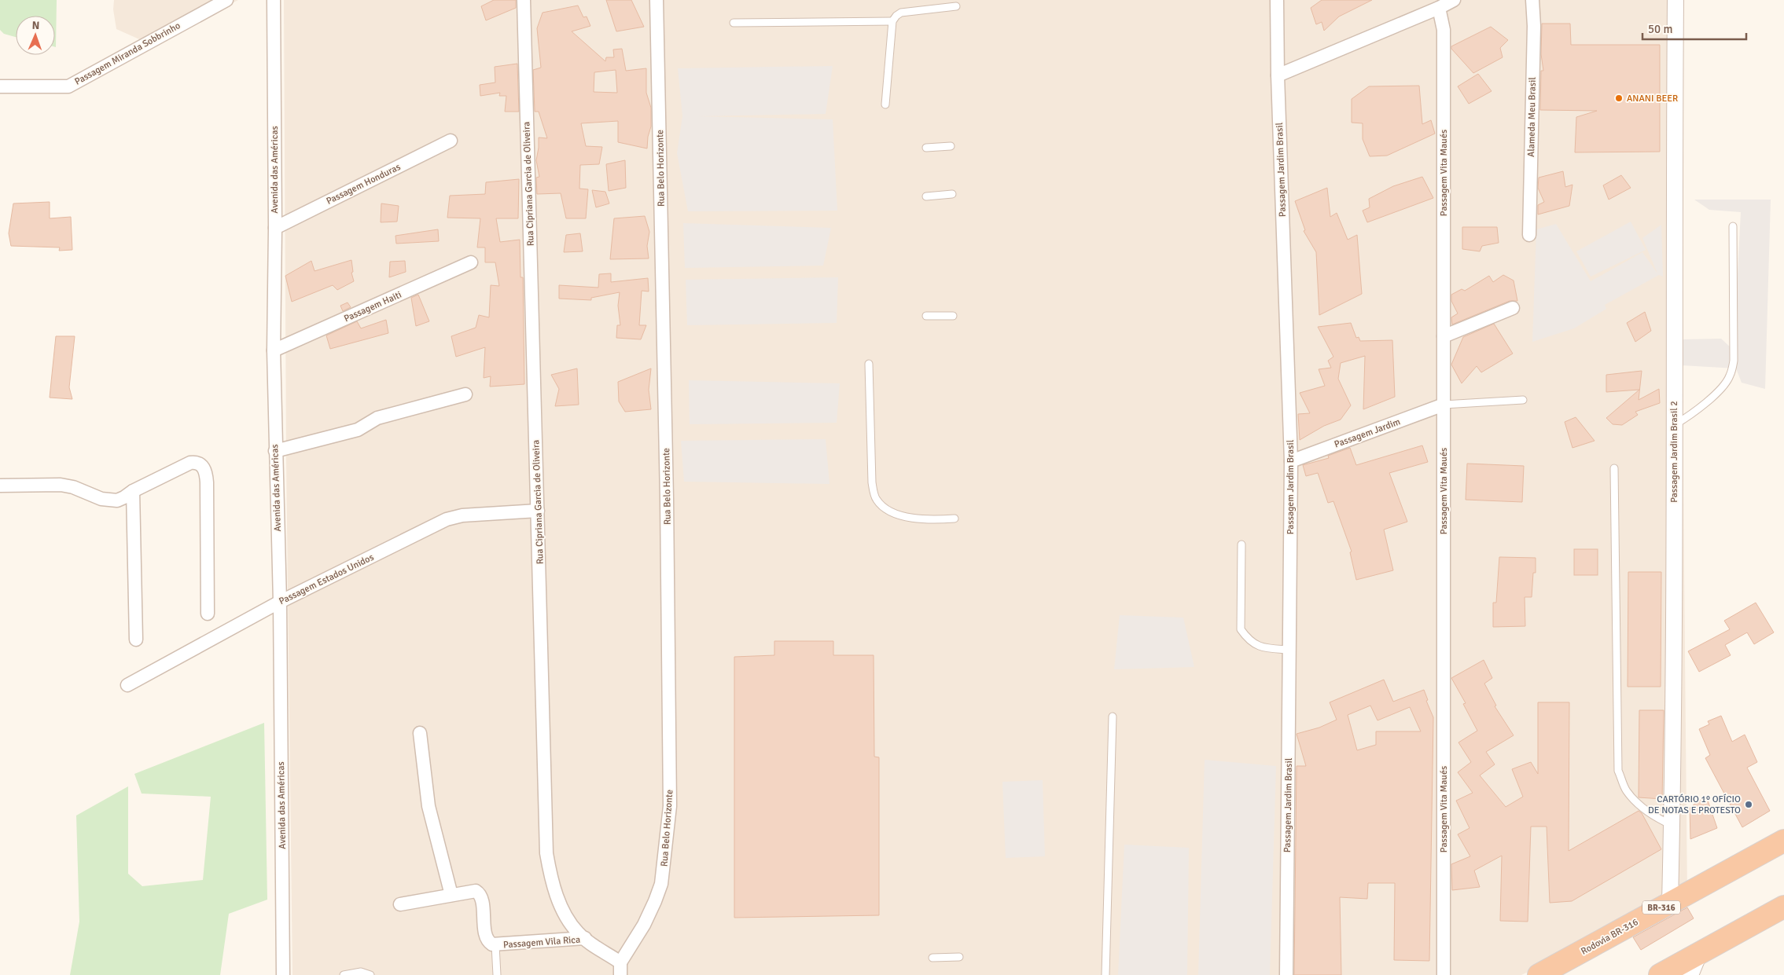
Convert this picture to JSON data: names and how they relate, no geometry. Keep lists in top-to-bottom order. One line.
{"streets":{"highway":["BR-316","Rodovia BR-316"],"street":["Passagem Miranda Sobbrinho","Alameda Meu Brasil","Rua Belo Horizonte","Avenida das Américas","Passagem Jardim Brasil","Passagem Vita Maués","Passagem Honduras","Rua Cipriana Garcia de Oliveira","Passagem Haiti","Passagem Jardim","Passagem Jardim Brasil 2","Passagem Estados Unidos","Passagem Vila Rica"]},"crossings":[["Rua Belo Horizonte","Rua Cipriana Garcia de Oliveira"],["Avenida das Américas","Passagem Honduras"],["Avenida das Américas","Passagem Haiti"],["Avenida das Américas","Passagem Estados Unidos"],["Passagem Jardim Brasil","Passagem Vita Maués"],["Passagem Jardim Brasil","Passagem Jardim"],["Passagem Vita Maués","Passagem Jardim"],["Rua Cipriana Garcia de Oliveira","Passagem Estados Unidos"],["Rua Cipriana Garcia de Oliveira","Passagem Vila Rica"],["Passagem Jardim Brasil 2","Rodovia BR-316"]],"places":["ANANI BEER","CARTÓRIO 1º OFÍCIO DE NOTAS E PROTESTO"],"scale_bar":"50 m","north":"top"}
